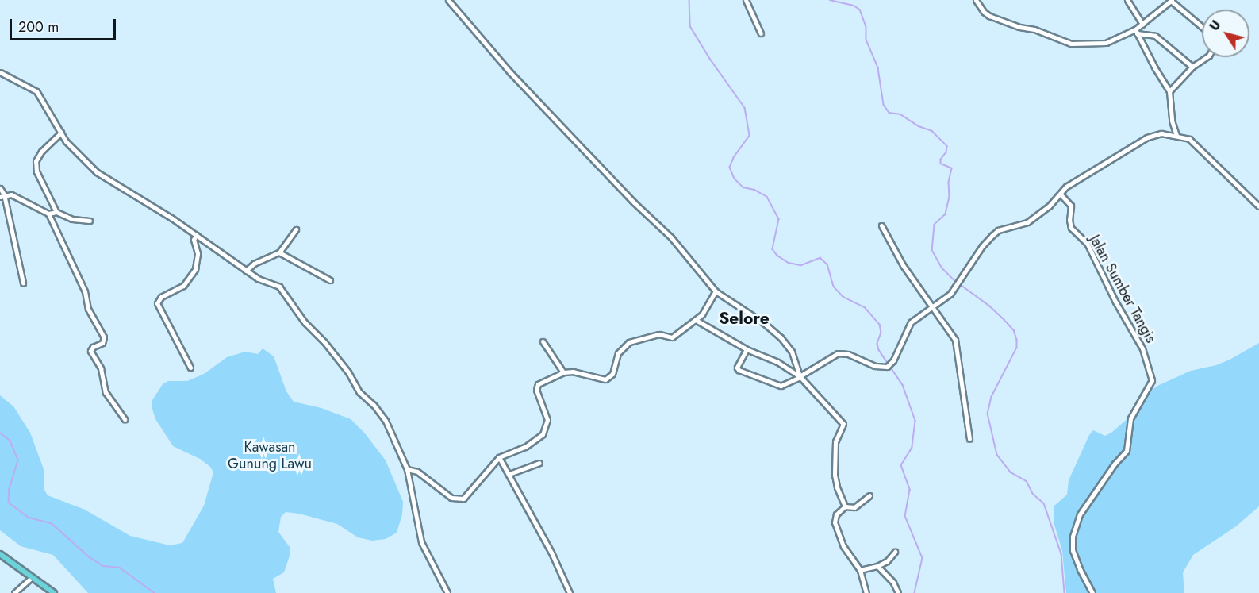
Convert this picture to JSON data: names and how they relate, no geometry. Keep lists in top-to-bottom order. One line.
{"streets":{"street":["Jalan Sumber Tangis"]},"districts":["Selore"],"parks":["Kawasan Gunung Lawu"],"scale_bar":"200 m","north":"top left"}
